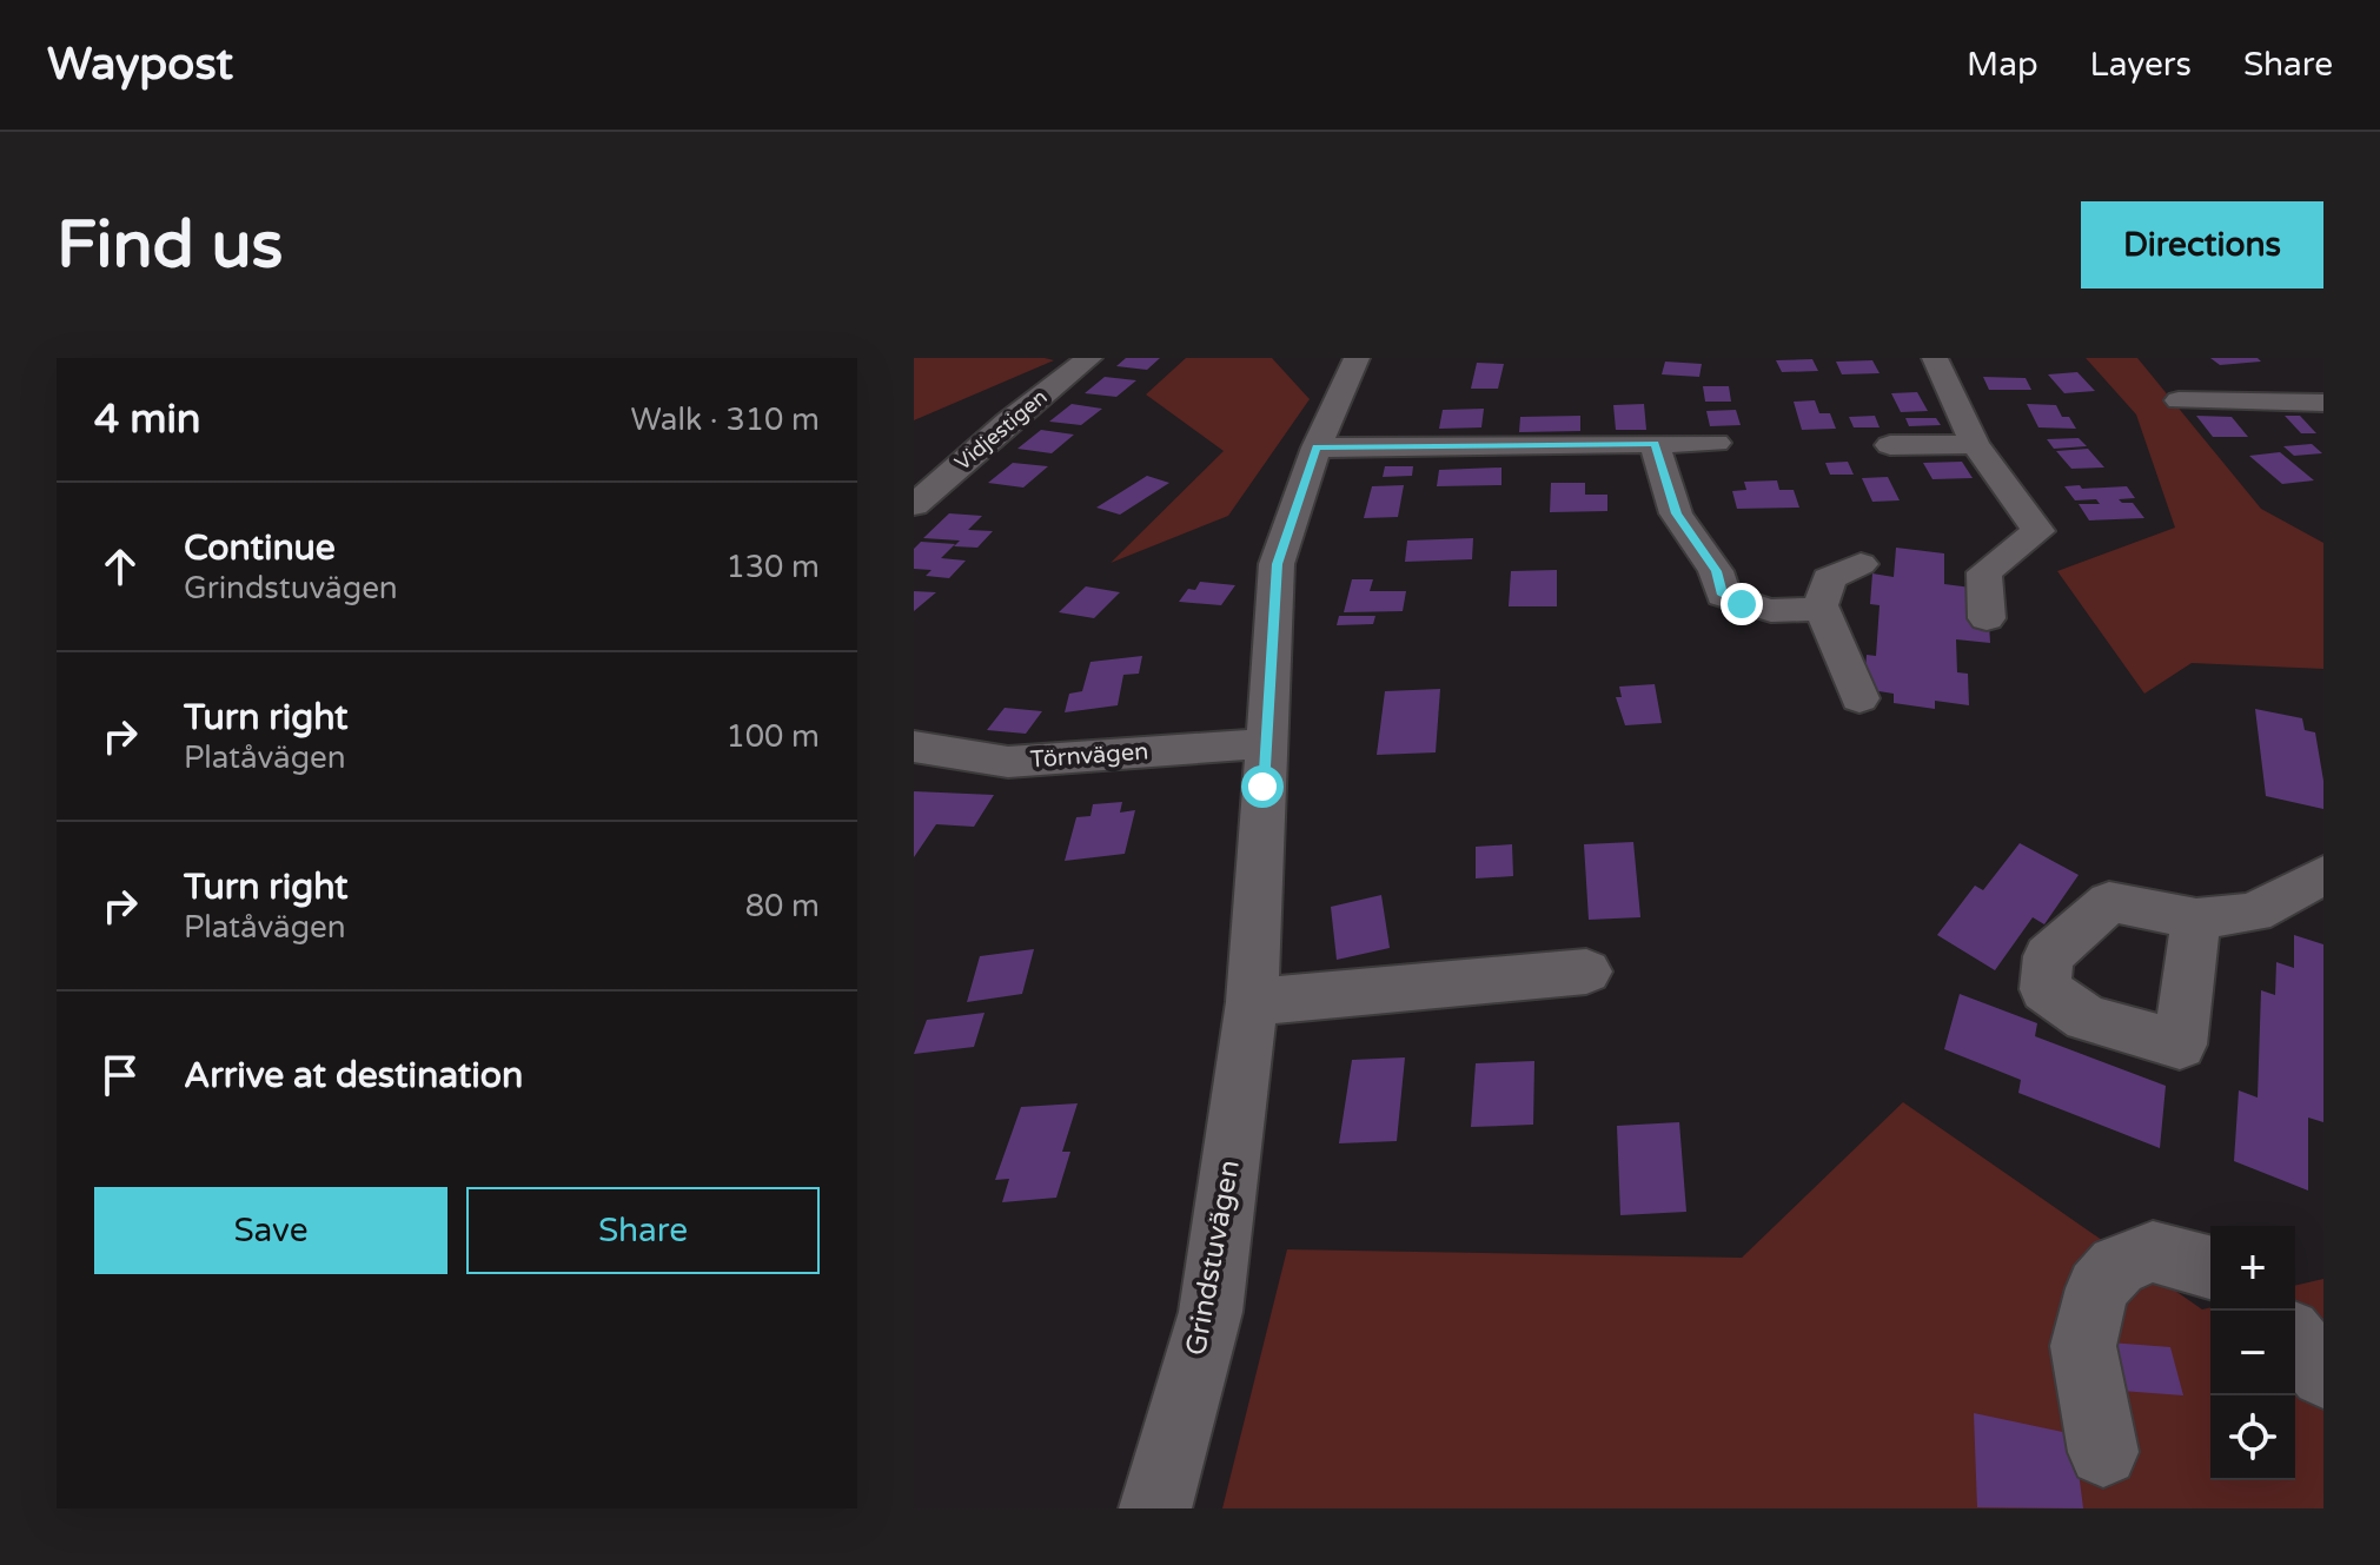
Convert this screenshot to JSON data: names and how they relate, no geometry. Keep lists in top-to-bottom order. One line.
{"streets":{"street":["Vidjestigen","Törnvägen","Grindstuvägen"]},"crossings":[["Törnvägen","Grindstuvägen"]],"page":{"header":"Waypost","nav":["Map","Layers","Share"],"buttons":["Directions",["Save","Share"]],"title":"Find us","heading":["4 min","Walk · 310 m"],"list":[["Continue","Grindstuvägen","130 m"],["Turn right","Platåvägen","100 m"],["Turn right","Platåvägen","80 m"],"Arrive at destination"],"map_buttons":["+","−"]}}
